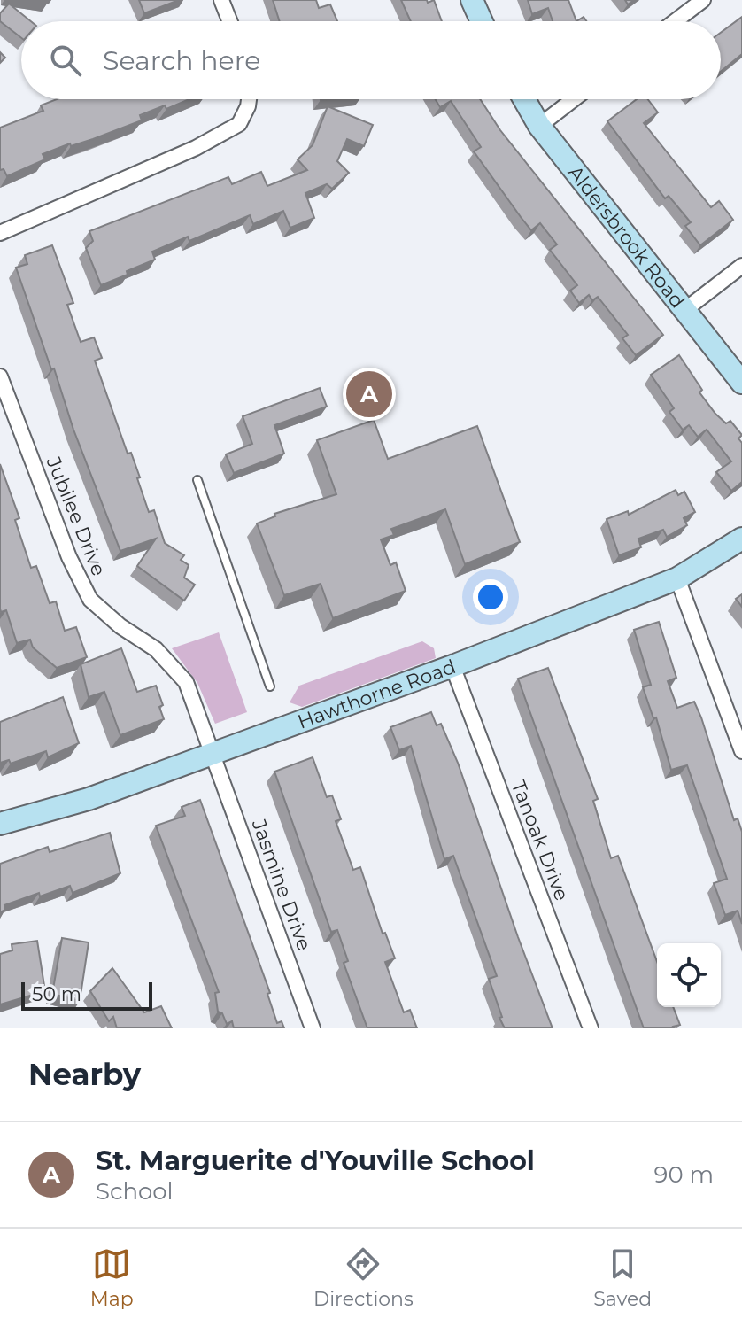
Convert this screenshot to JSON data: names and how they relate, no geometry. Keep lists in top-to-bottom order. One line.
{"streets":{"street":["Aldersbrook Road","Jubilee Drive","Hawthorne Road","Tanoak Drive","Jasmine Drive"]},"crossings":[["Jubilee Drive","Hawthorne Road"],["Jubilee Drive","Jasmine Drive"],["Hawthorne Road","Tanoak Drive"],["Hawthorne Road","Jasmine Drive"]],"scale_bar":"50 m","page":{"search":"Search here","pins":"A","scale":"50 m","heading":"Nearby","list":[{"mark":"A","name":"St. Marguerite d'Youville School","note":"School","value":"90 m"}],"nav":["Map","Directions","Saved"]}}
